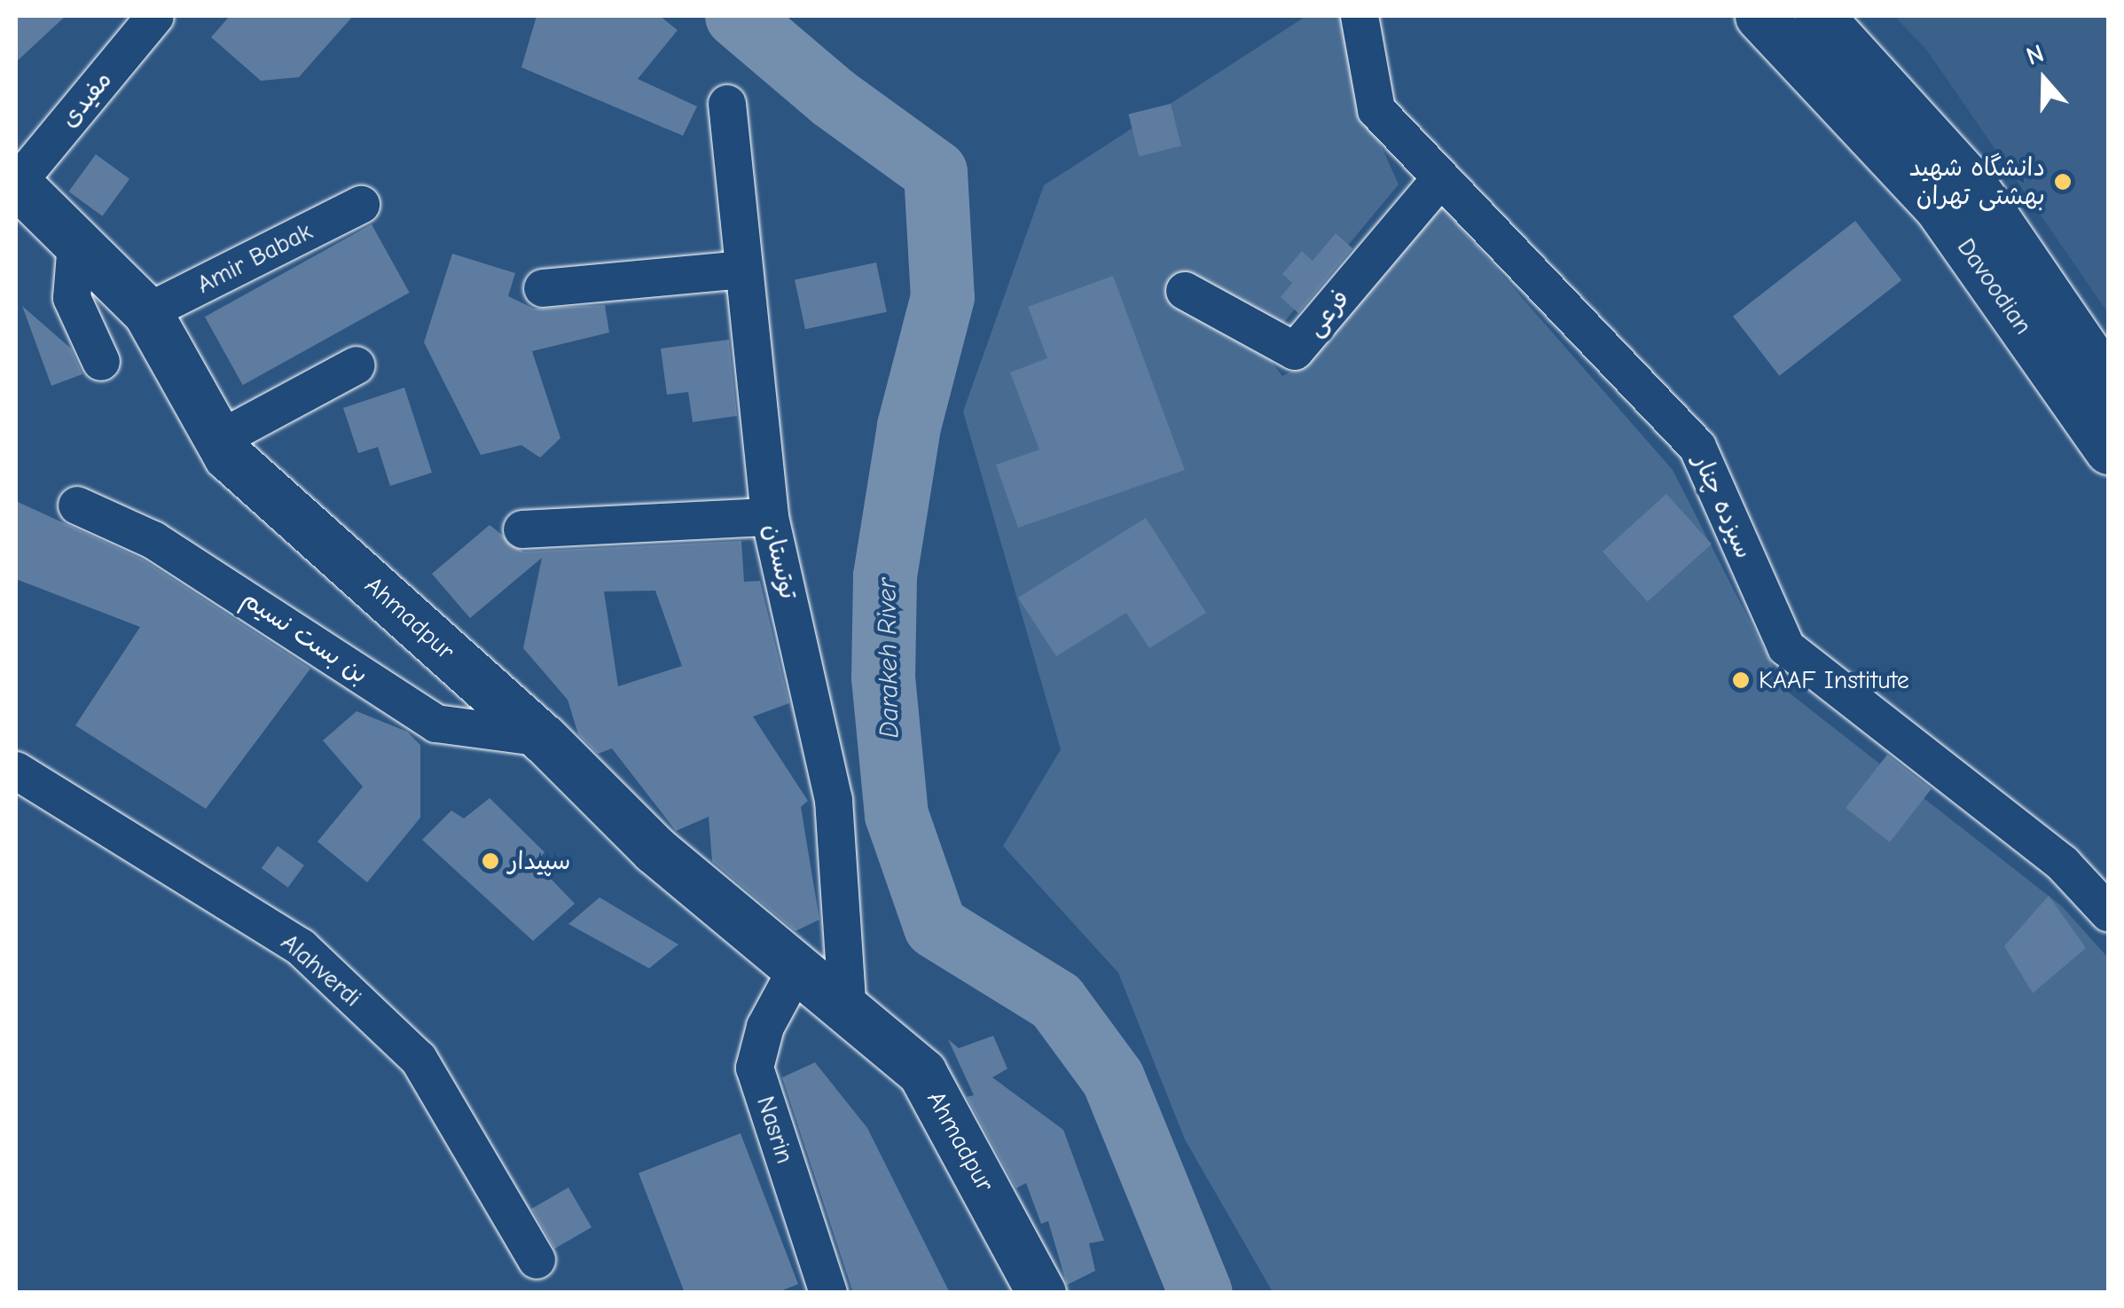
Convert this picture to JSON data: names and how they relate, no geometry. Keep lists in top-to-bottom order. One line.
{"streets":{"street":["مفیدی","Amir Babak","Davoodian","فرعی","سیزده چنار","توتستان","Ahmadpur","بن بست نسیم","Alahverdi","Nasrin"]},"crossings":[["مفیدی","Ahmadpur"],["Amir Babak","Ahmadpur"],["فرعی","سیزده چنار"],["توتستان","Ahmadpur"],["Ahmadpur","بن بست نسیم"],["Ahmadpur","Nasrin"]],"water":["Darakeh River"],"places":["دانشگاه شهید بهشتی تهران","KAAF Institute","سپیدار"],"north":"top"}
